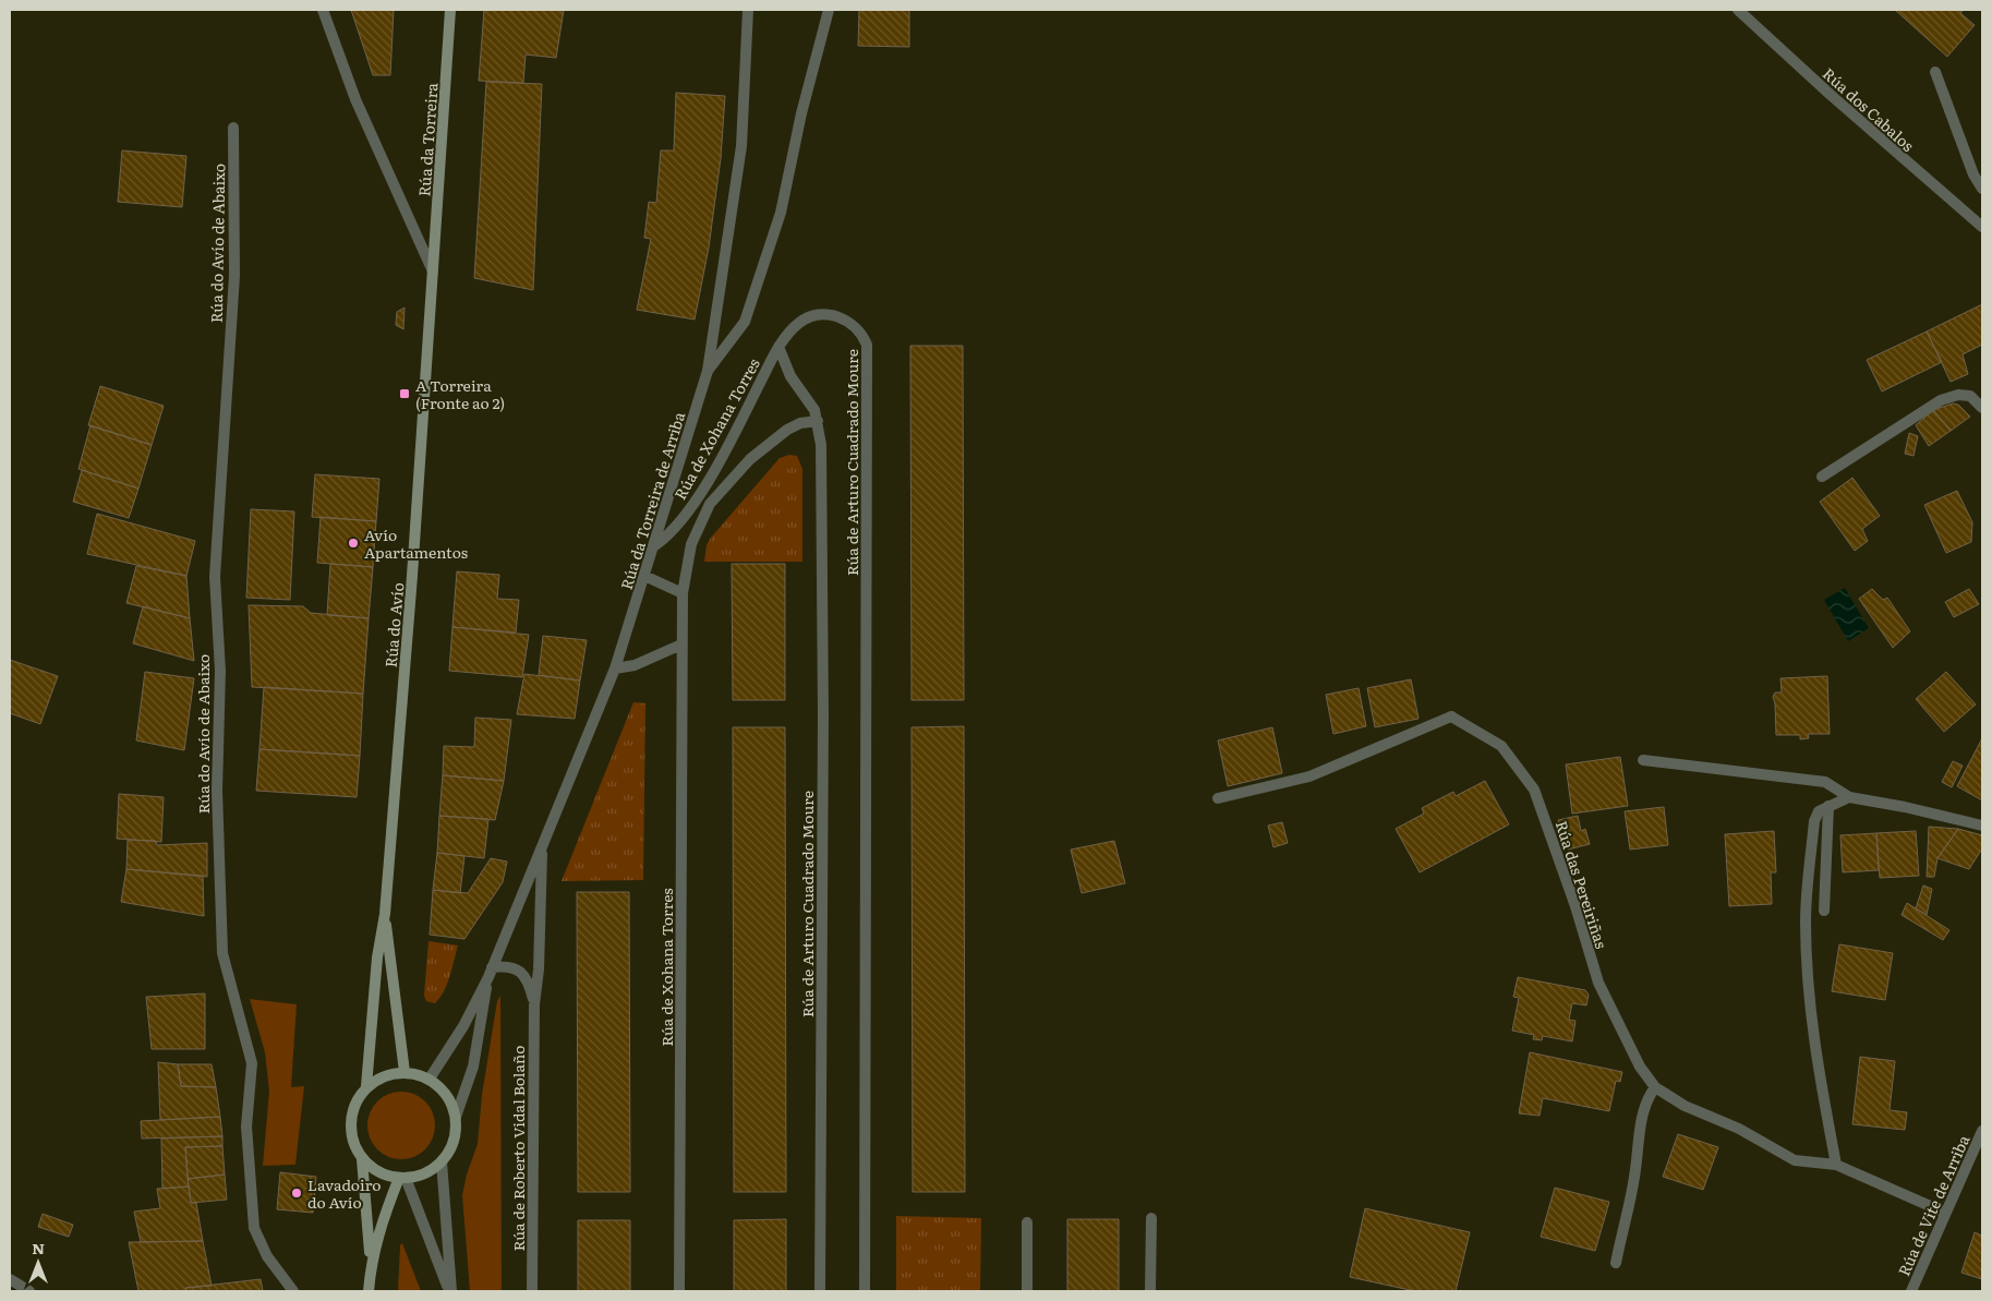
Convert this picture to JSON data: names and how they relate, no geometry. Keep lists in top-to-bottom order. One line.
{"streets":{"main road":["Rúa da Torreira","Rúa do Avío"],"street":["Rúa dos Cabalos","Rúa do Avío de Abaixo","Rúa de Xohana Torres","Rúa de Arturo Cuadrado Moure","Rúa da Torreira de Arriba","Rúa das Pereiriñas","Rúa de Roberto Vidal Bolaño","Rúa de Vite de Arriba"]},"crossings":[["Rúa da Torreira","Rúa do Avío"],["Rúa de Xohana Torres","Rúa de Arturo Cuadrado Moure"],["Rúa de Xohana Torres","Rúa da Torreira de Arriba"],["Rúa da Torreira de Arriba","Rúa do Avío"],["Rúa da Torreira de Arriba","Rúa de Roberto Vidal Bolaño"],["Rúa das Pereiriñas","Rúa de Vite de Arriba"]],"places":{"transit":["A Torreira (Fronte ao 2)"],"other":["Avío Apartamentos","Lavadoiro do Avío"]},"north":"top"}
